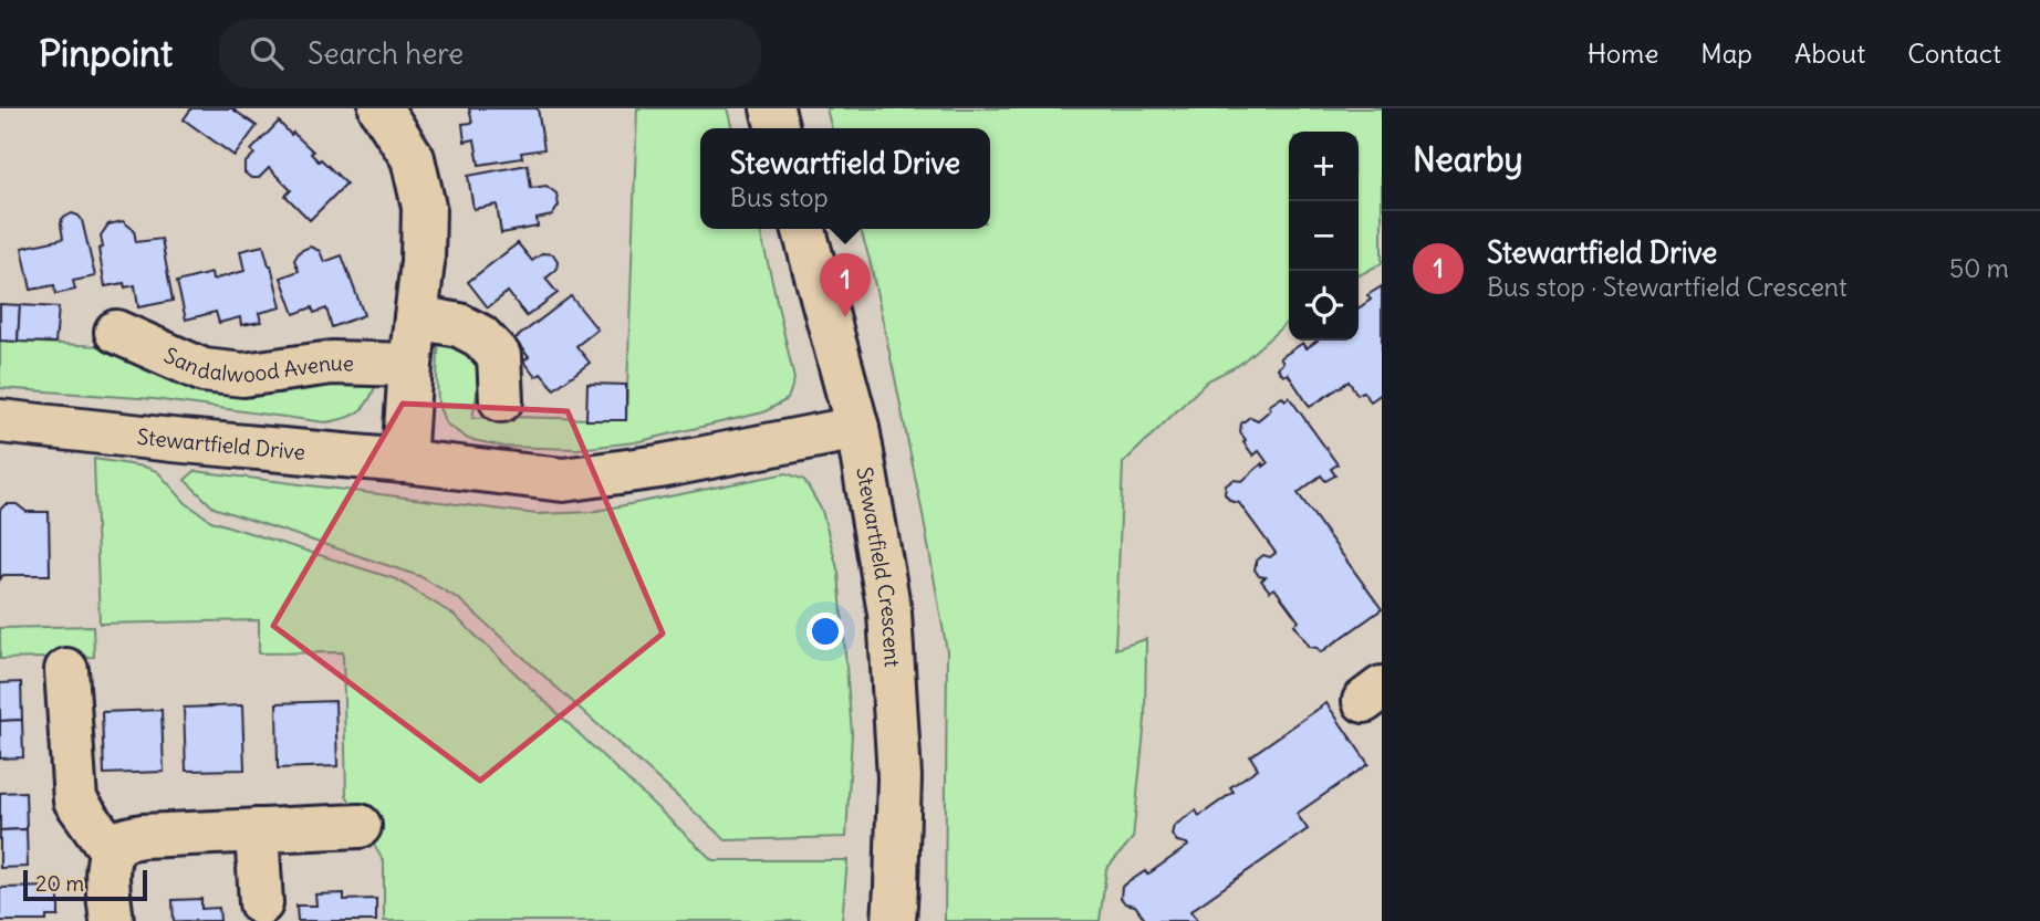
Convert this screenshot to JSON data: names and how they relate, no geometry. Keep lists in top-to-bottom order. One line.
{"streets":{"street":["Sandalwood Avenue","Stewartfield Drive","Stewartfield Crescent"]},"crossings":[["Stewartfield Drive","Stewartfield Crescent"]],"scale_bar":"20 m","page":{"header":"Pinpoint","search":"Search here","nav":["Home","Map","About","Contact"],"heading":"Nearby","popup":["Stewartfield Drive","Bus stop"],"map_buttons":["+","−"],"list":[{"mark":"1","name":"Stewartfield Drive","note":"Bus stop · Stewartfield Crescent","value":"50 m"}],"pins":"1","scale":"20 m"}}
